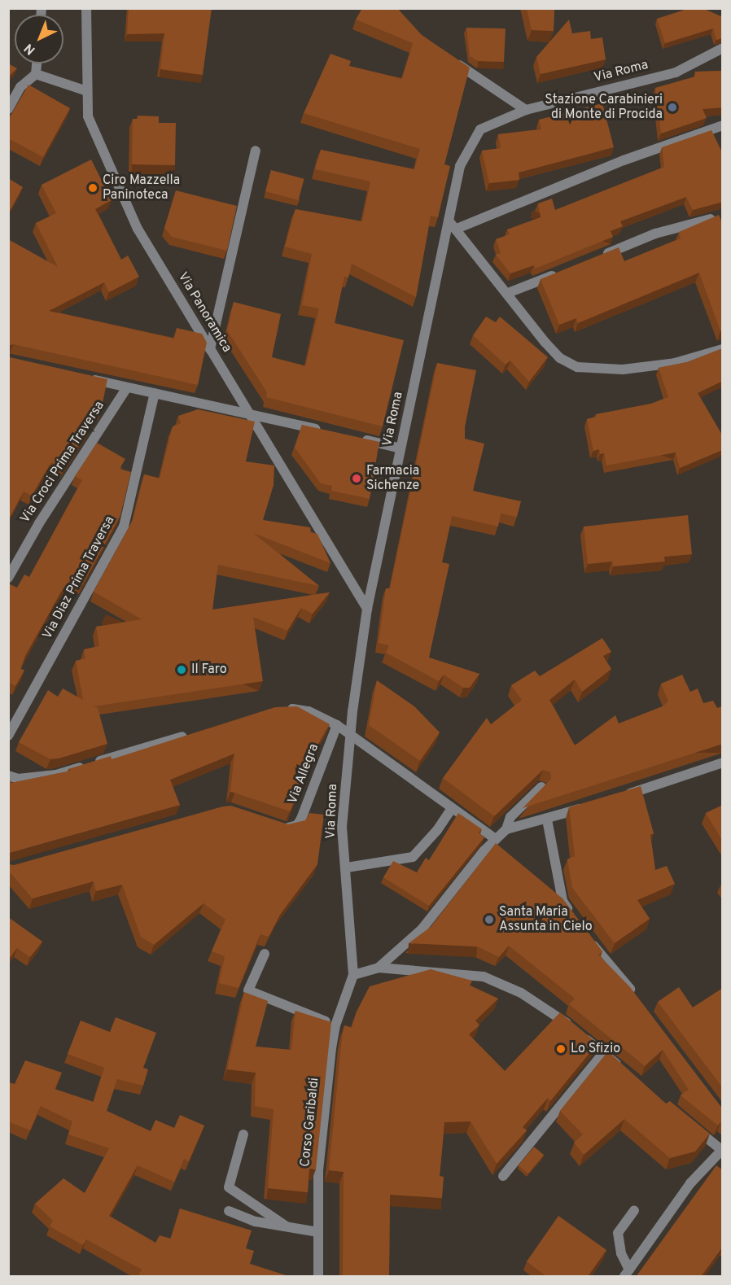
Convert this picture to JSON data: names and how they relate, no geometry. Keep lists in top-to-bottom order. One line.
{"streets":{"street":["Via Roma","Via Panoramica","Via Croci Prima Traversa","Via Diaz Prima Traversa","Via Allegra","Corso Garibaldi"]},"crossings":[["Via Roma","Via Panoramica"],["Via Roma","Corso Garibaldi"]],"places":["Stazione Carabinieri di Monte di Procida","Ciro Mazzella Paninoteca","Farmacia Sichenze","Il Faro","Santa Maria Assunta in Cielo","Lo Sfizio"],"north":"bottom left"}
